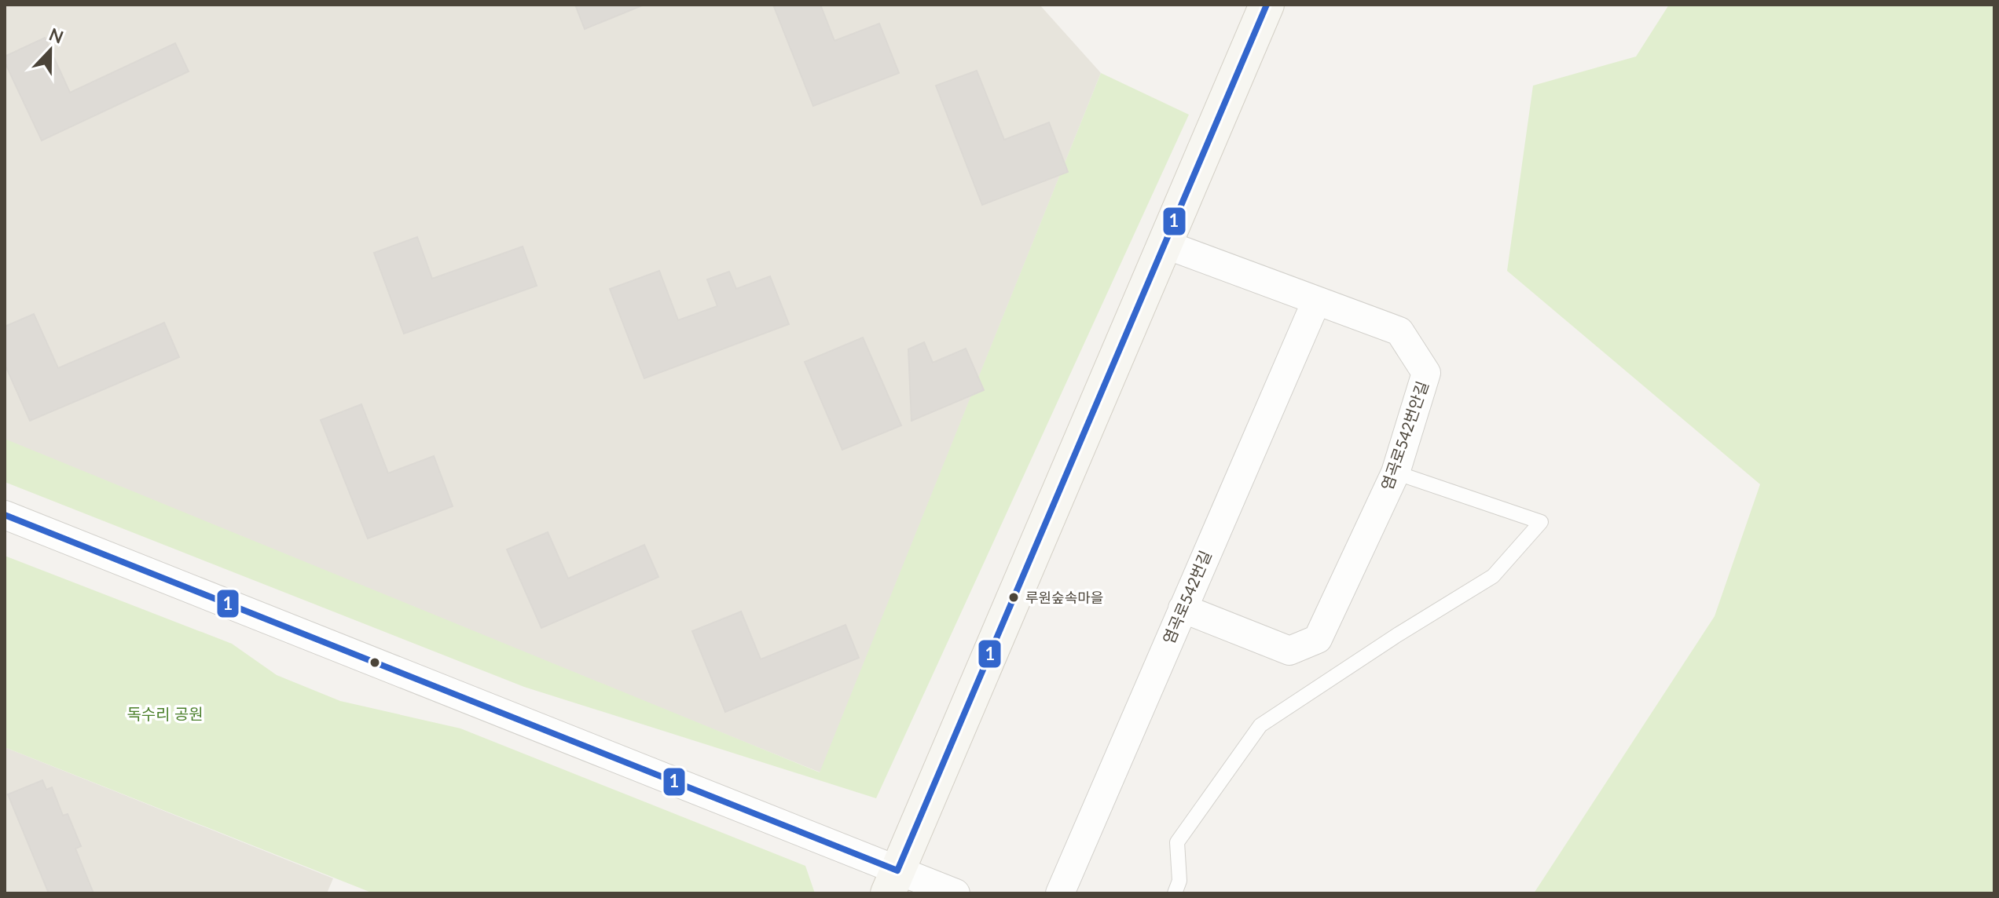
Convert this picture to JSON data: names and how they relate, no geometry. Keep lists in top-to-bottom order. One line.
{"streets":{"street":["염곡로542번안길","염곡로542번길"]},"crossings":[["염곡로542번안길","염곡로542번길"]],"parks":["독수리 공원"],"places":["루원숲속마을"],"lines":["transit line 1"],"north":"top"}
